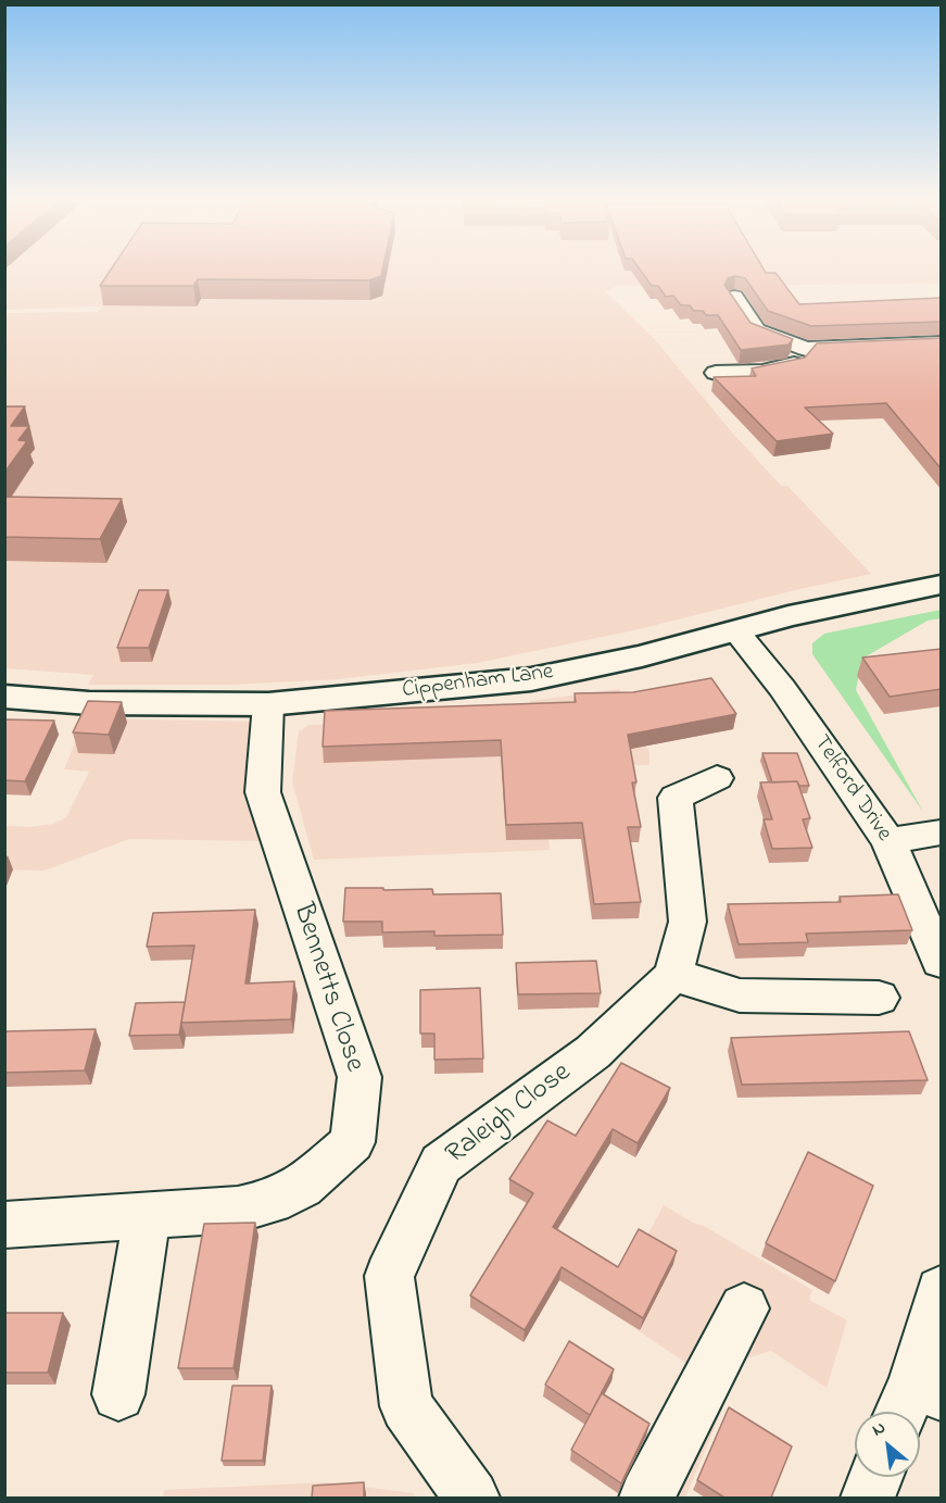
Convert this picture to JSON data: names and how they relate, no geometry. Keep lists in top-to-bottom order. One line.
{"streets":{"street":["Cippenham Lane","Telford Drive","Bennetts Close","Raleigh Close"]},"crossings":[["Cippenham Lane","Telford Drive"],["Cippenham Lane","Bennetts Close"]],"north":"top left"}
